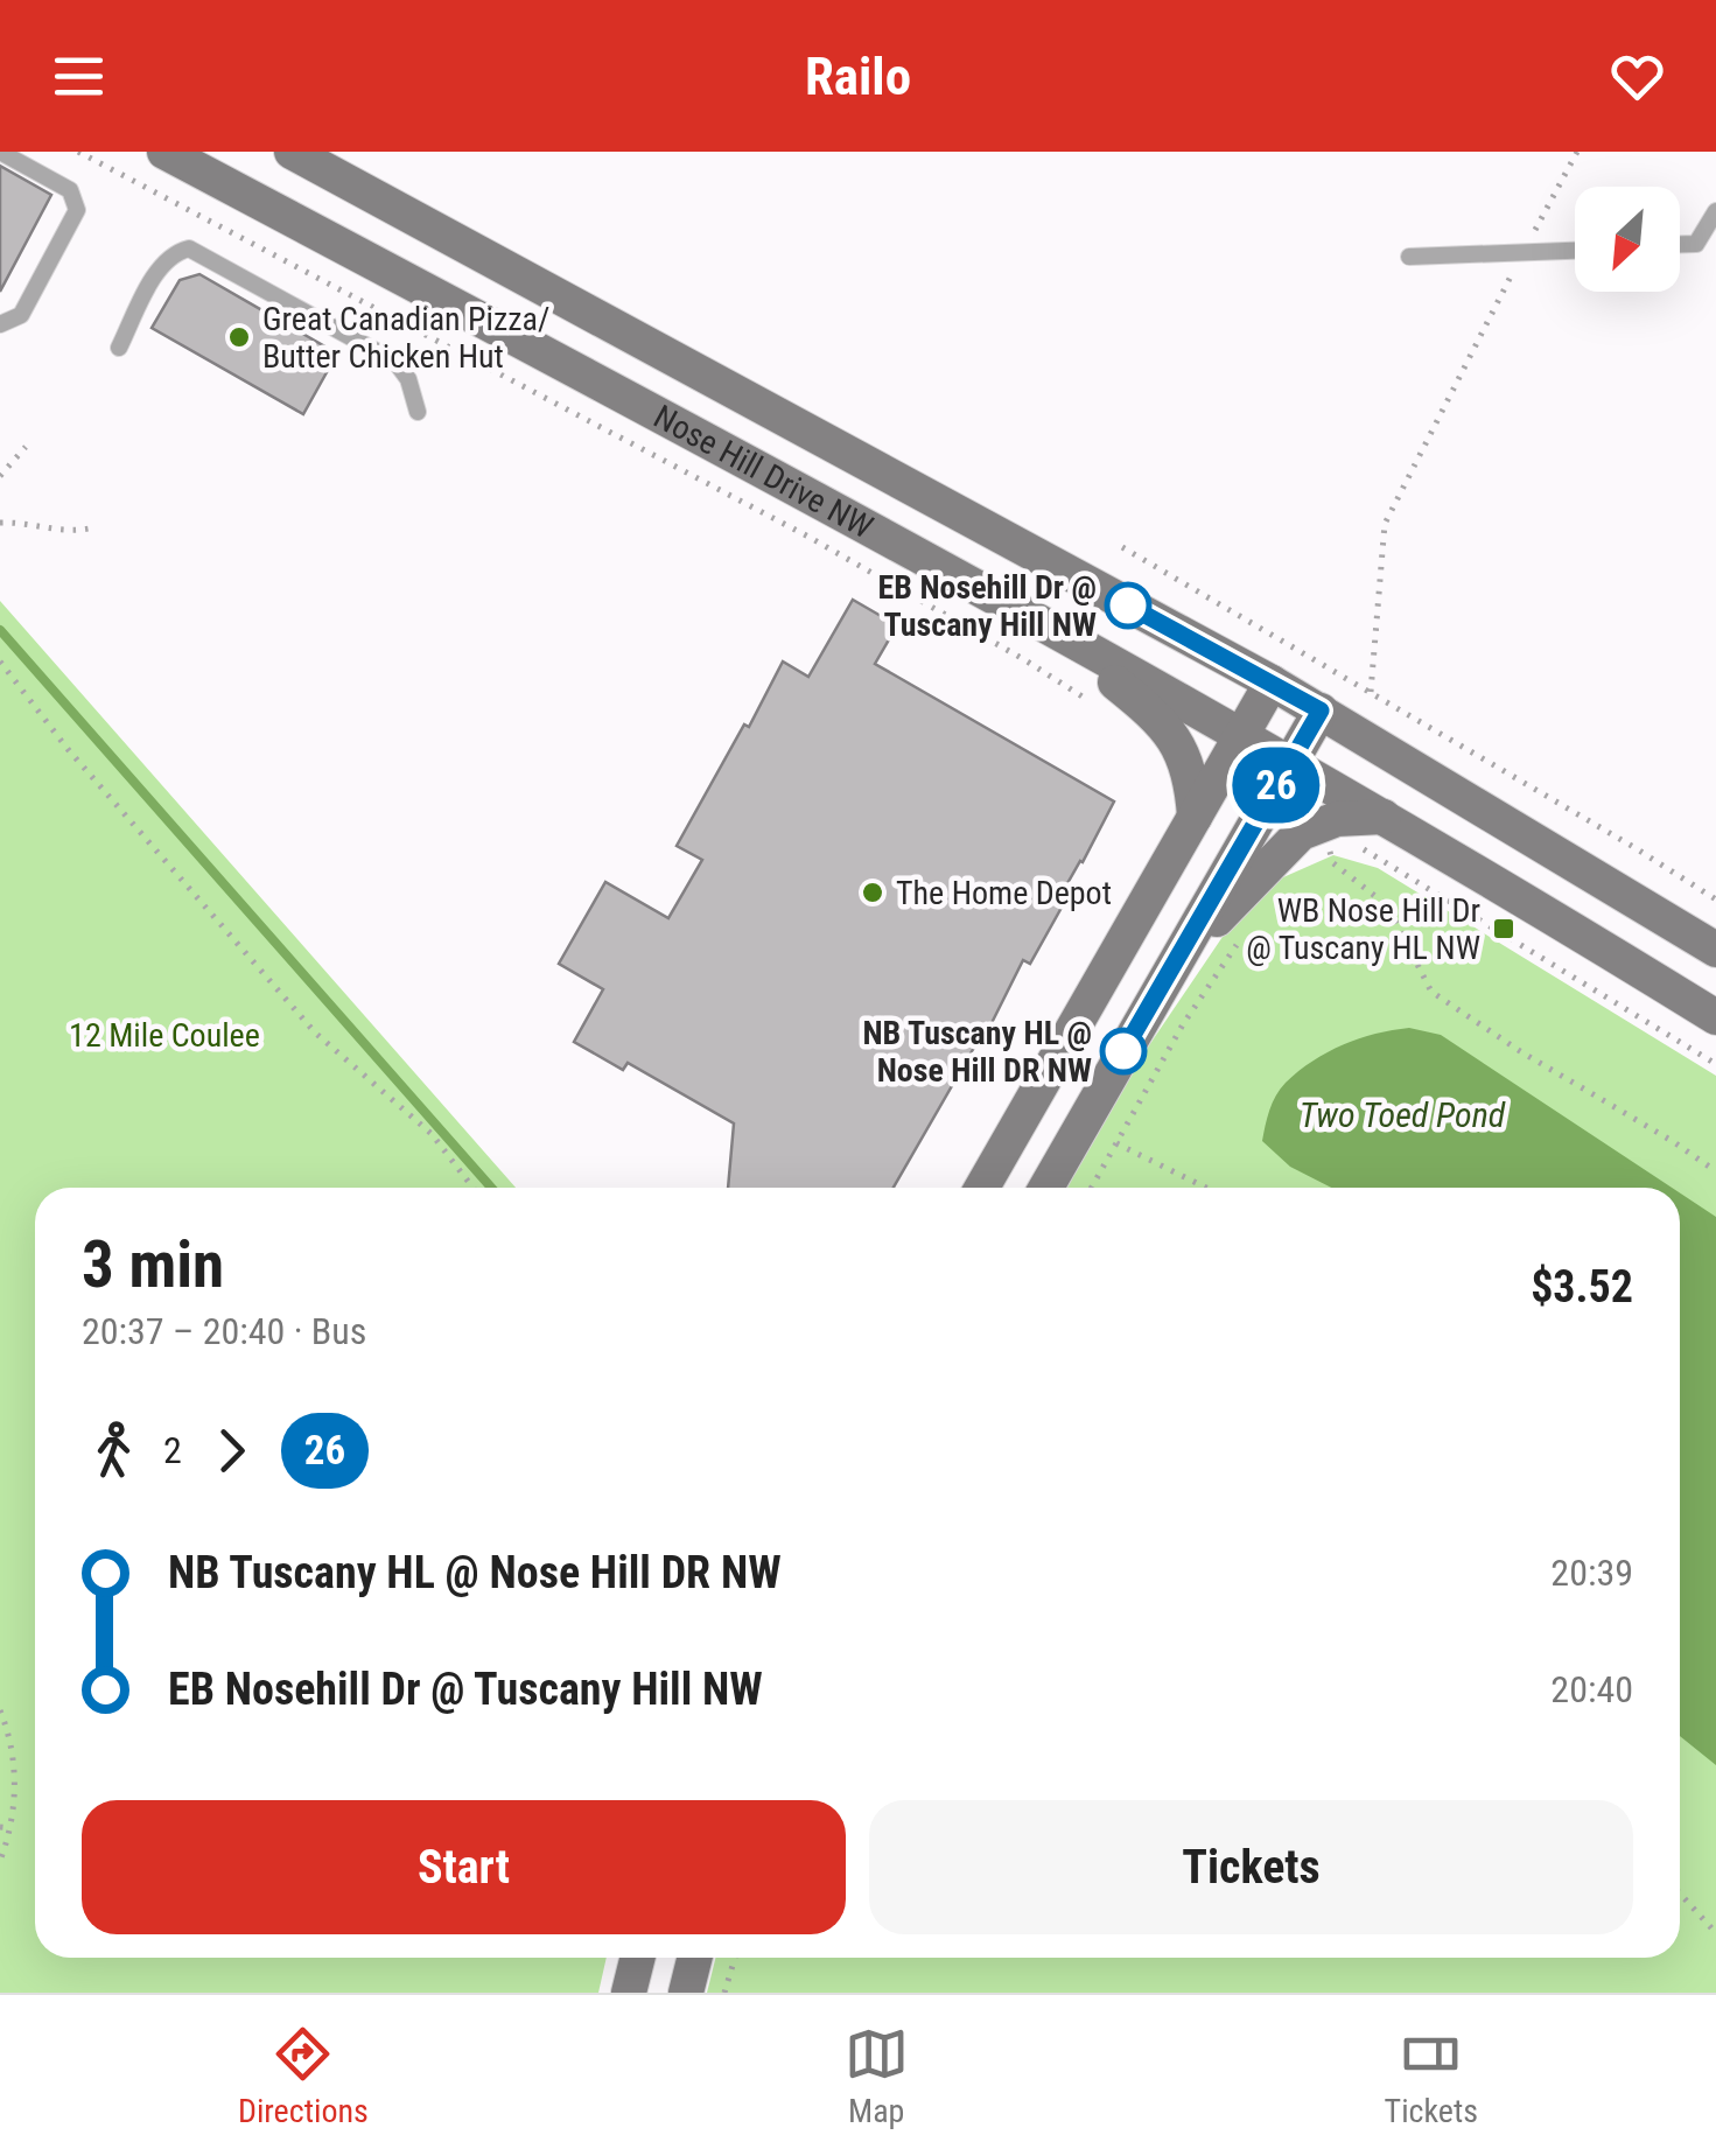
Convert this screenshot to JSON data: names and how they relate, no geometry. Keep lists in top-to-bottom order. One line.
{"streets":{"street":["Nose Hill Drive NW"]},"water":["Two Toed Pond"],"parks":["12 Mile Coulee"],"places":{"other":["Great Canadian Pizza/ Butter Chicken Hut","EB Nosehill Dr @ Tuscany Hill NW","The Home Depot","NB Tuscany HL @ Nose Hill DR NW"],"transit":["WB Nose Hill Dr @ Tuscany HL NW"]},"lines":["bus line 26"],"north":"bottom left","page":{"header":"Railo","on_map":"26","heading":["3 min","20:37 – 20:40 · Bus","$3.52"],"legs":["2","26"],"list":[{"name":"NB Tuscany HL @ Nose Hill DR NW","value":"20:39"},{"name":"EB Nosehill Dr @ Tuscany Hill NW","value":"20:40"}],"buttons":["Start","Tickets"],"tabs":["Directions","Map","Tickets"]}}
